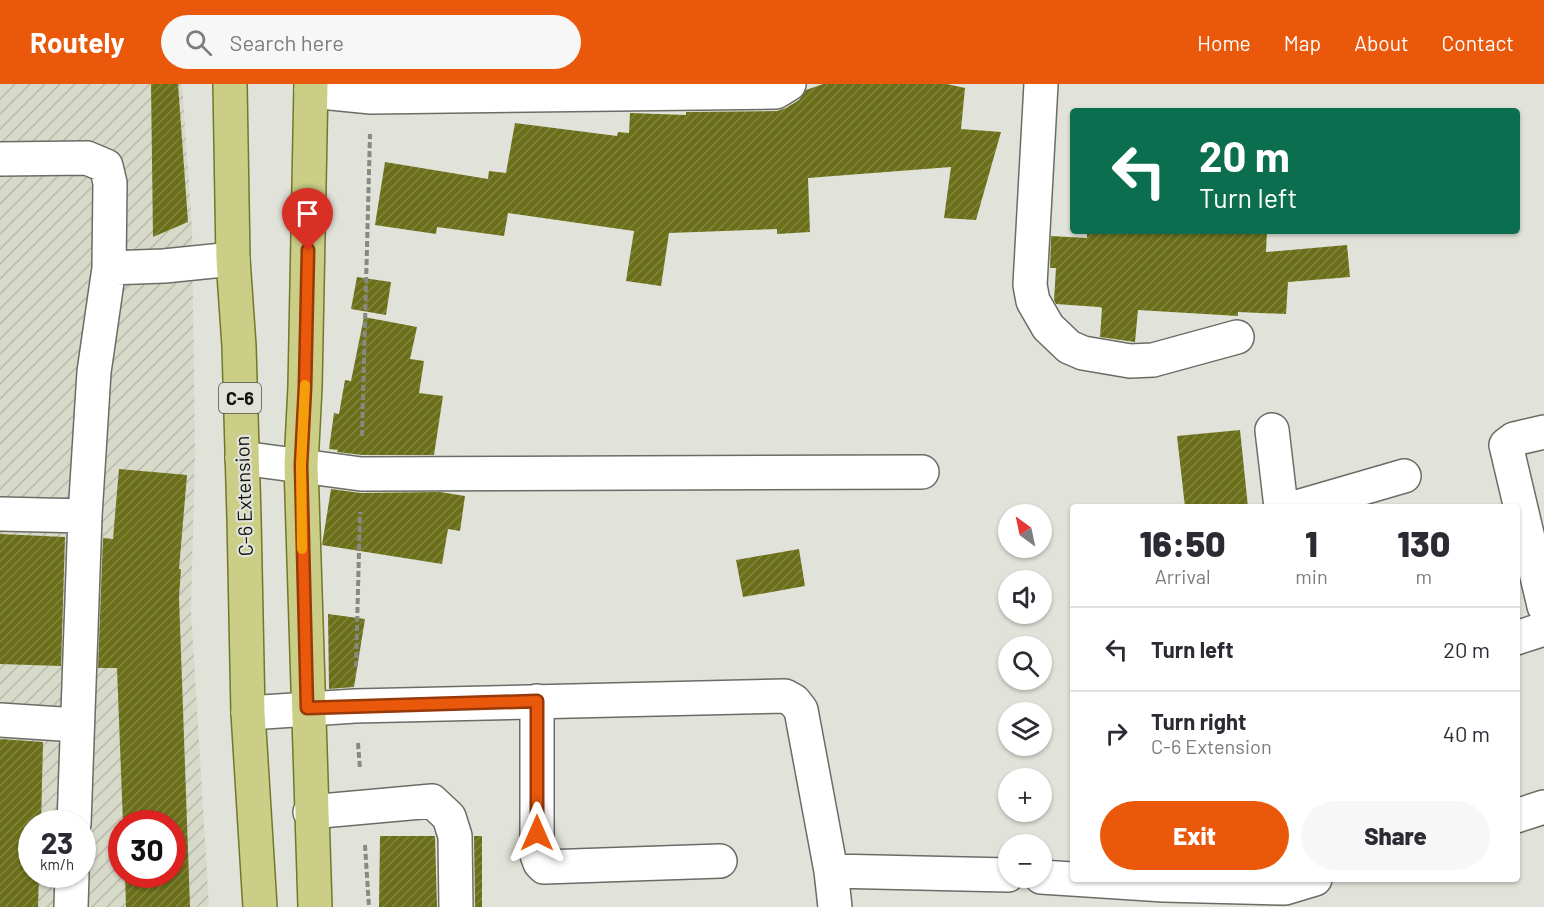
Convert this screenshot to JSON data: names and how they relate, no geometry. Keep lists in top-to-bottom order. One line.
{"streets":{"main road":["C-6","C-6 Extension"]},"north":"top left","page":{"header":"Routely","search":"Search here","nav":["Home","Map","About","Contact"],"turn":["20 m","Turn left"],"map_buttons":["+","−"],"eta":["16:50","Arrival","1","min","130","m"],"list":[{"name":"Turn left","value":"20 m"},{"name":"Turn right","note":"C-6 Extension","value":"40 m"}],"buttons":["Exit","Share"],"speed":"23 km/h","limit":"30"}}
